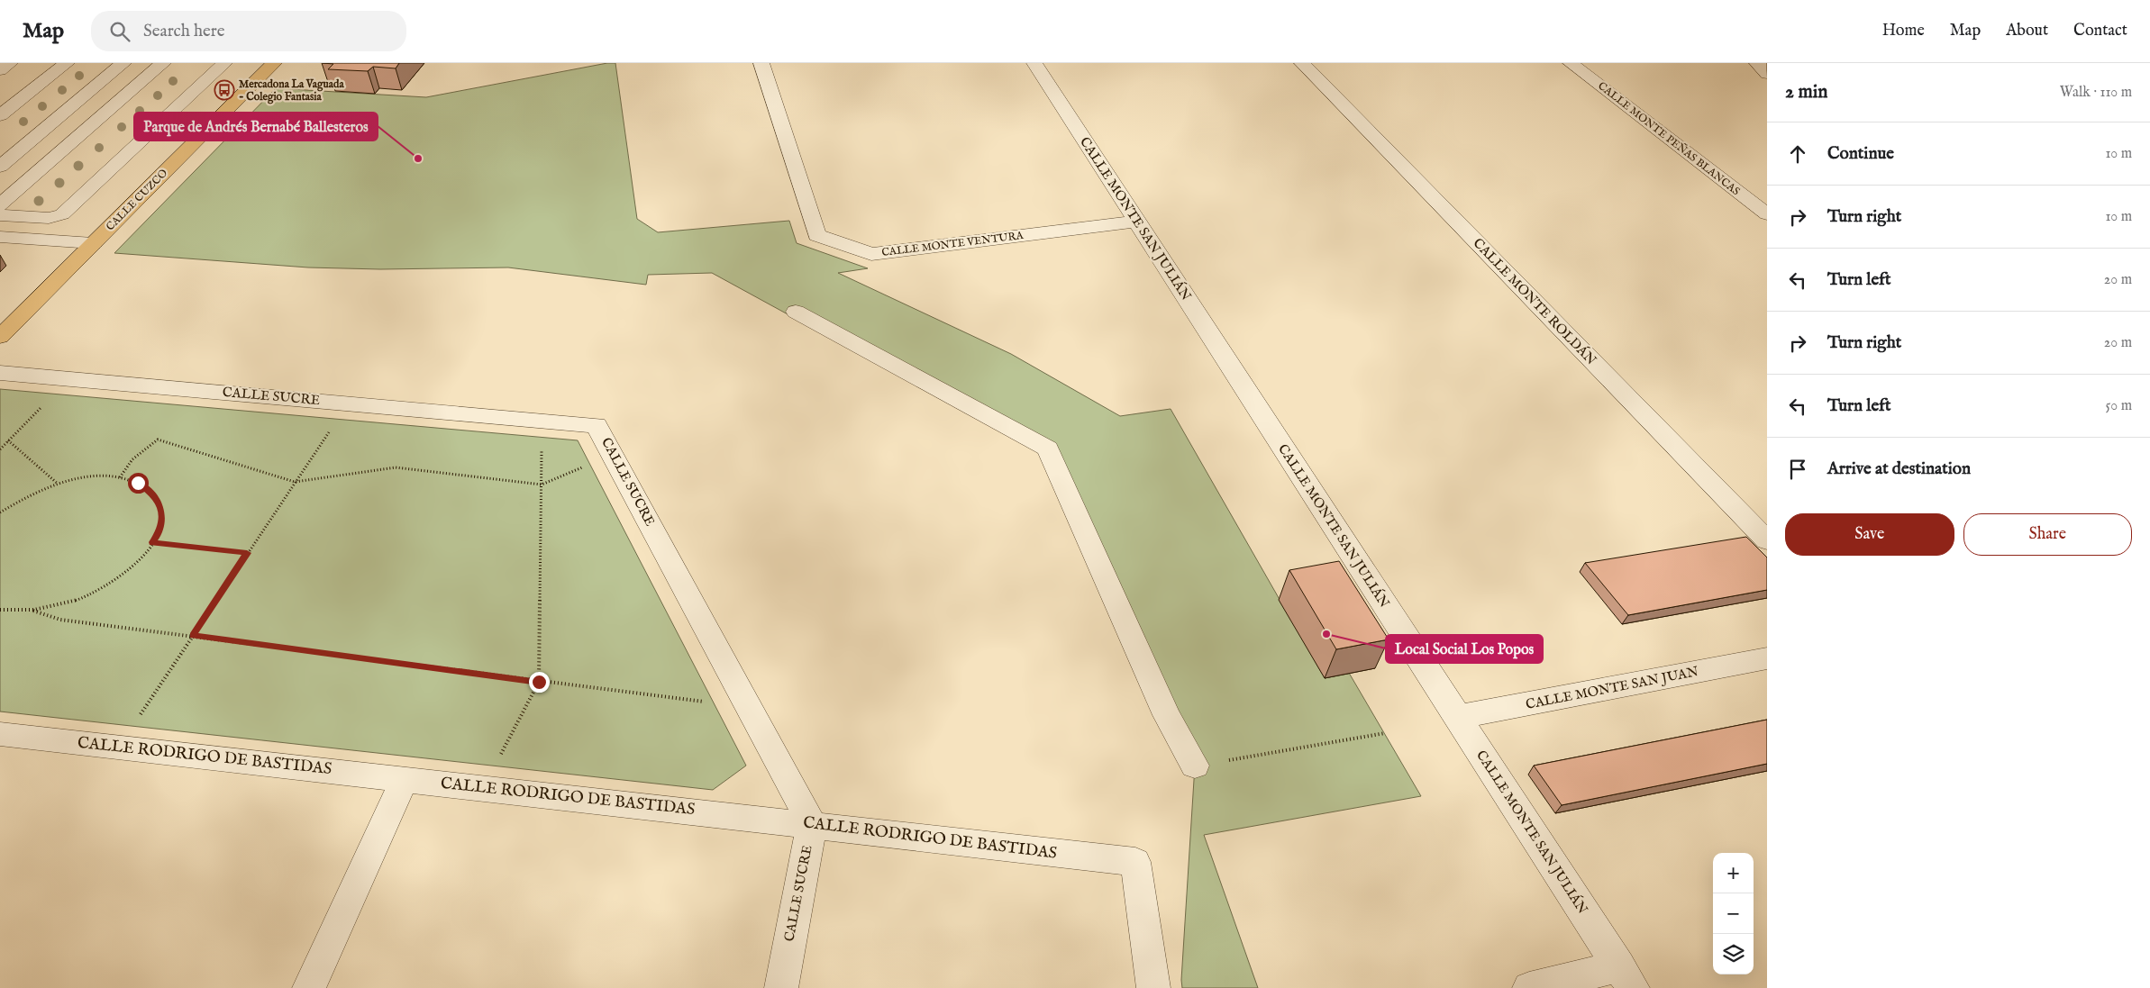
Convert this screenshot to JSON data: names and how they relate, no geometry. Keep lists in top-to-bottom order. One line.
{"streets":{"main road":["CALLE CUZCO"],"street":["CALLE MONTE PEÑAS BLANCAS","CALLE MONTE SAN JULIÁN","CALLE MONTE VENTURA","CALLE MONTE ROLDÁN","CALLE SUCRE","CALLE MONTE SAN JUAN","CALLE RODRIGO DE BASTIDAS"]},"crossings":[["CALLE MONTE SAN JULIÁN","CALLE MONTE VENTURA"],["CALLE MONTE SAN JULIÁN","CALLE MONTE SAN JUAN"],["CALLE SUCRE","CALLE RODRIGO DE BASTIDAS"]],"places":{"bus stop":["Mercadona La Vaguada - Colegio Fantasia"],"other":["Parque de Andrés Bernabé Ballesteros","Local Social Los Popos"]},"page":{"header":"Map","search":"Search here","nav":["Home","Map","About","Contact"],"heading":["2 min","Walk · 110 m"],"list":[["Continue","10 m"],["Turn right","10 m"],["Turn left","20 m"],["Turn right","20 m"],["Turn left","50 m"],"Arrive at destination"],"buttons":["Save","Share"],"map_buttons":["+","−"]}}
